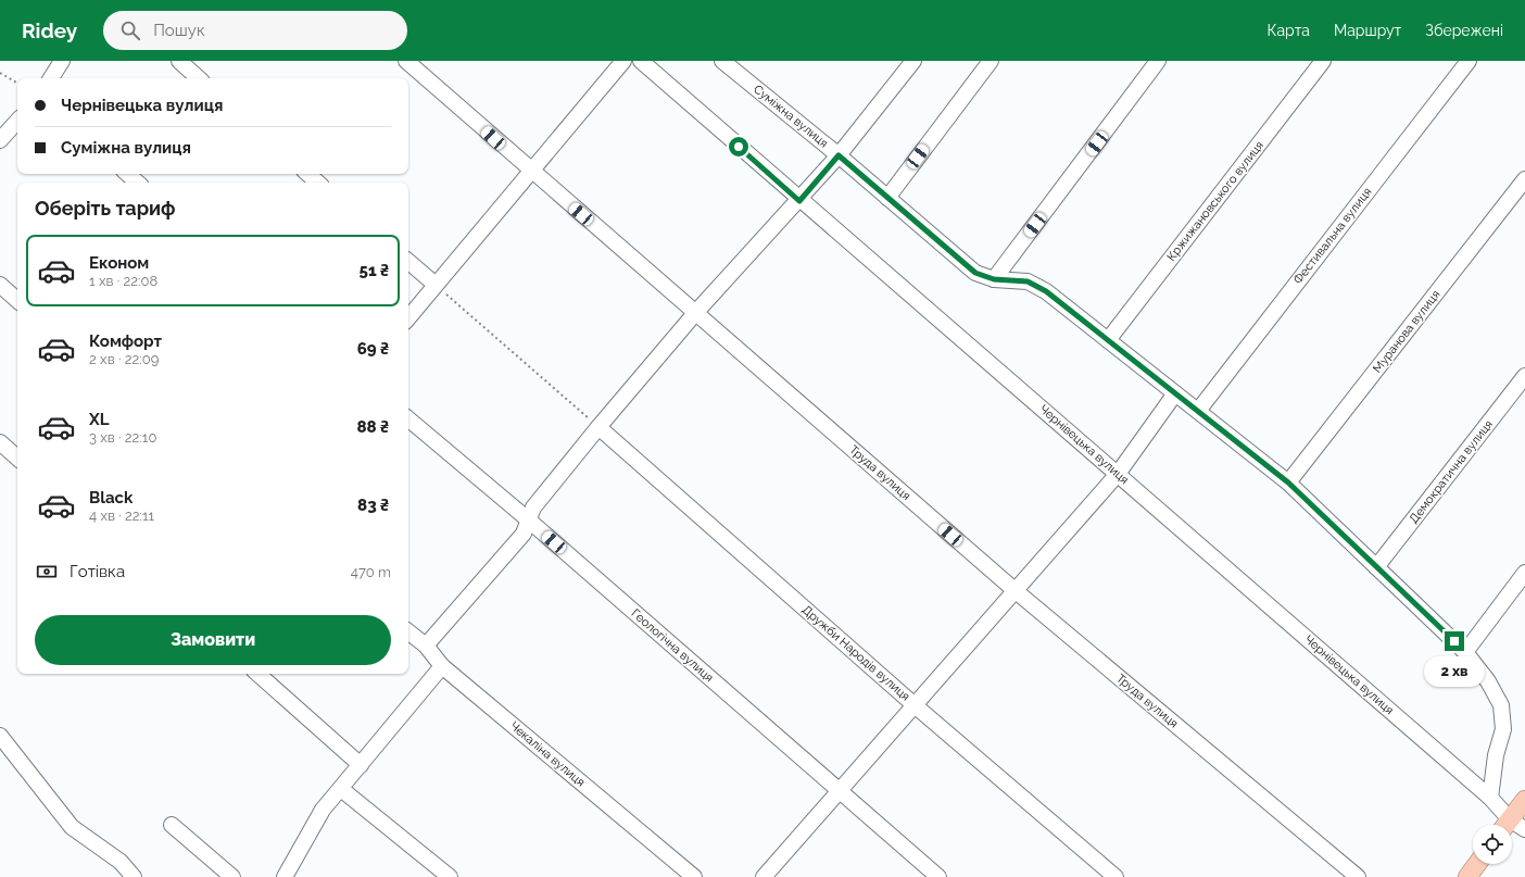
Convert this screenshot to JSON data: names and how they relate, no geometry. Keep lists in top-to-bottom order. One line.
{"streets":{"street":["Суміжна вулиця","Кржижановського вулиця","Фестивальна вулиця","Муранова вулиця","Чернівецька вулиця","Демократична вулиця","Труда вулиця","Геологічна вулиця","Дружби Народів вулиця","Чекаліна вулиця"]},"crossings":[["Суміжна вулиця","Кржижановського вулиця"],["Суміжна вулиця","Фестивальна вулиця"],["Суміжна вулиця","Муранова вулиця"],["Суміжна вулиця","Чернівецька вулиця"],["Суміжна вулиця","Демократична вулиця"]],"page":{"header":"Ridey","search":"Пошук","nav":["Карта","Маршрут","Збережені"],"banner":["Чернівецька вулиця","Суміжна вулиця"],"heading":"Оберіть тариф","list":[{"name":"Економ","note":"1 хв · 22:08","value":"51 ₴"},{"name":"Комфорт","note":"2 хв · 22:09","value":"69 ₴"},{"name":"XL","note":"3 хв · 22:10","value":"88 ₴"},{"name":"Black","note":"4 хв · 22:11","value":"83 ₴"}],"pay":["Готівка","470 m"],"buttons":"Замовити","bubble":"2 хв"}}
